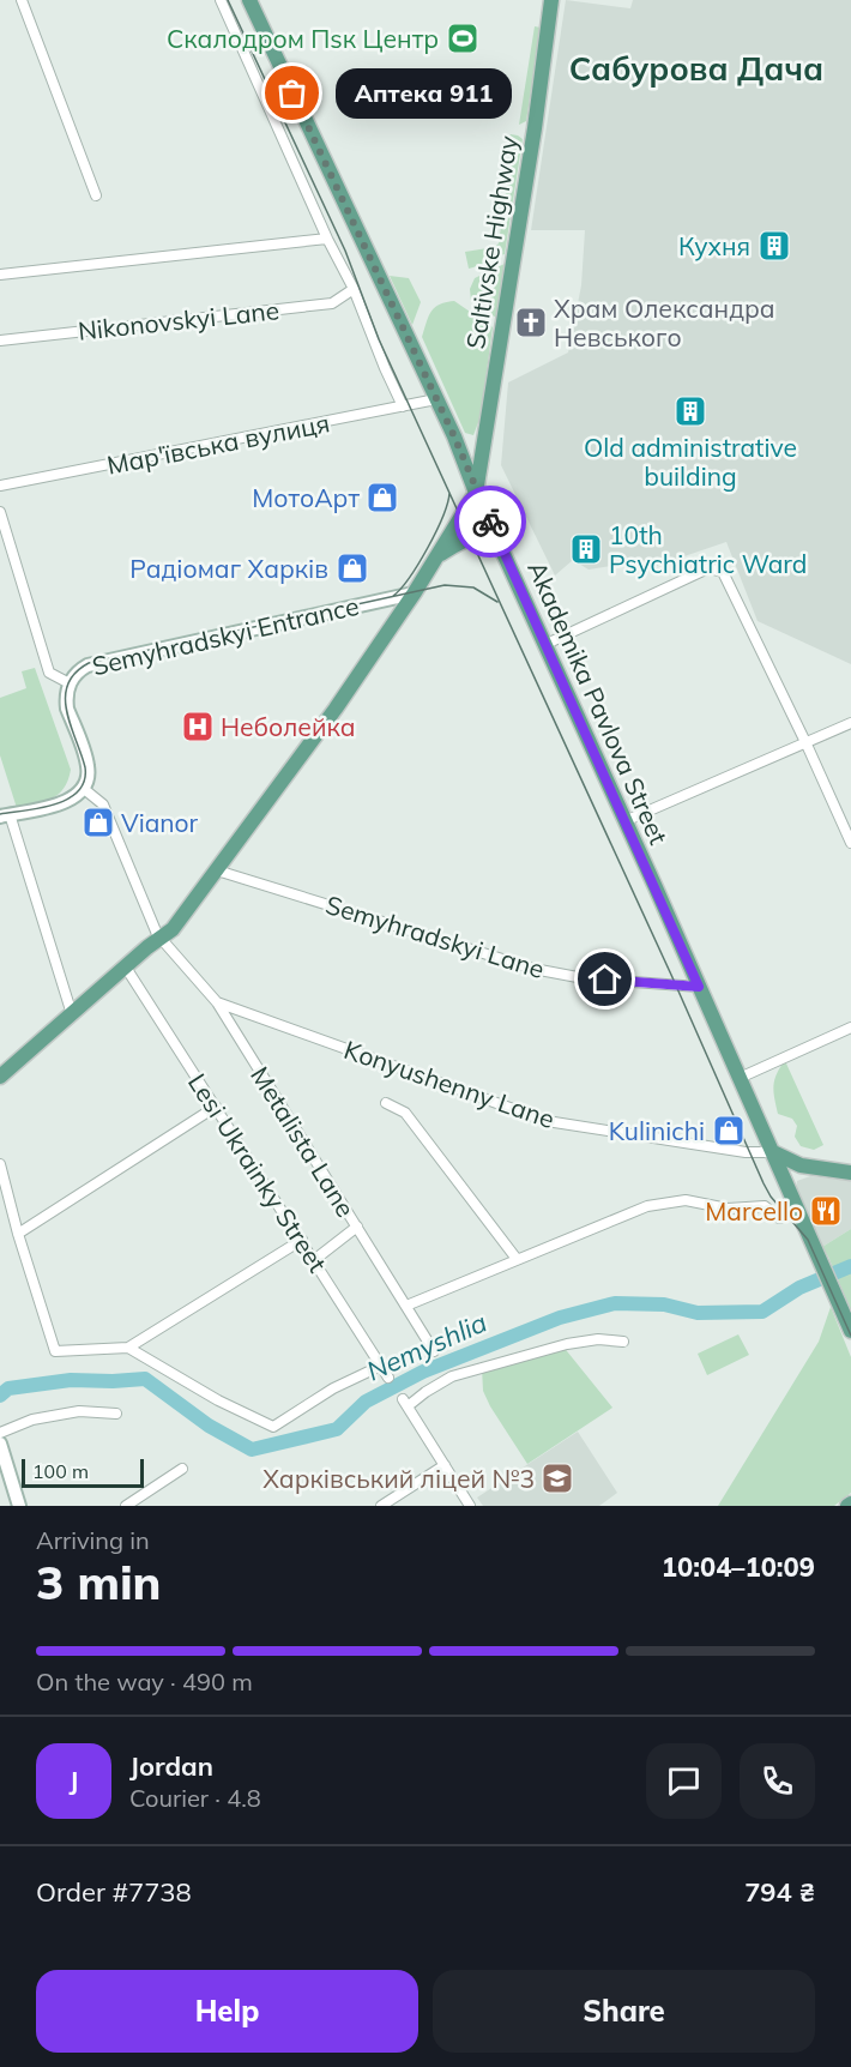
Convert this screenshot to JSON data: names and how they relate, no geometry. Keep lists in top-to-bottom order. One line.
{"streets":{"main road":["Saltivske Highway","Semyhradskyi Entrance","Akademika Pavlova Street"],"street":["Nikonovskyi Lane","Мар'ївська вулиця","Semyhradskyi Lane","Konyushenny Lane","Metalista Lane","Lesi Ukrainky Street"]},"crossings":[["Saltivske Highway","Akademika Pavlova Street"],["Мар'ївська вулиця","Akademika Pavlova Street"],["Semyhradskyi Entrance","Metalista Lane"],["Akademika Pavlova Street","Semyhradskyi Lane"],["Akademika Pavlova Street","Konyushenny Lane"],["Konyushenny Lane","Metalista Lane"]],"districts":["Сабурова Дача"],"water":["Nemyshlia"],"places":{"sports":["Скалодром Пsк Центр"],"other":["Аптека 911"],"building":["Кухня","Old administrative building","10th Psychiatric Ward"],"church":["Храм Олександра Невського"],"shop":["МотоАрт","Радіомаг Харків","Vianor","Kulinichi"],"hospital":["Неболейка"],"restaurant":["Marcello"],"school or university":["Харківський ліцей №3"]},"scale_bar":"100 m","page":{"bubble":"Аптека 911","scale":"100 m","heading":["3 min","Arriving in","10:04–10:09"],"panel":["Jordan","Courier · 4.8","Order #7738","794 ₴"],"bar":"On the way · 490 m","round":"J","buttons":["Help","Share"]}}
